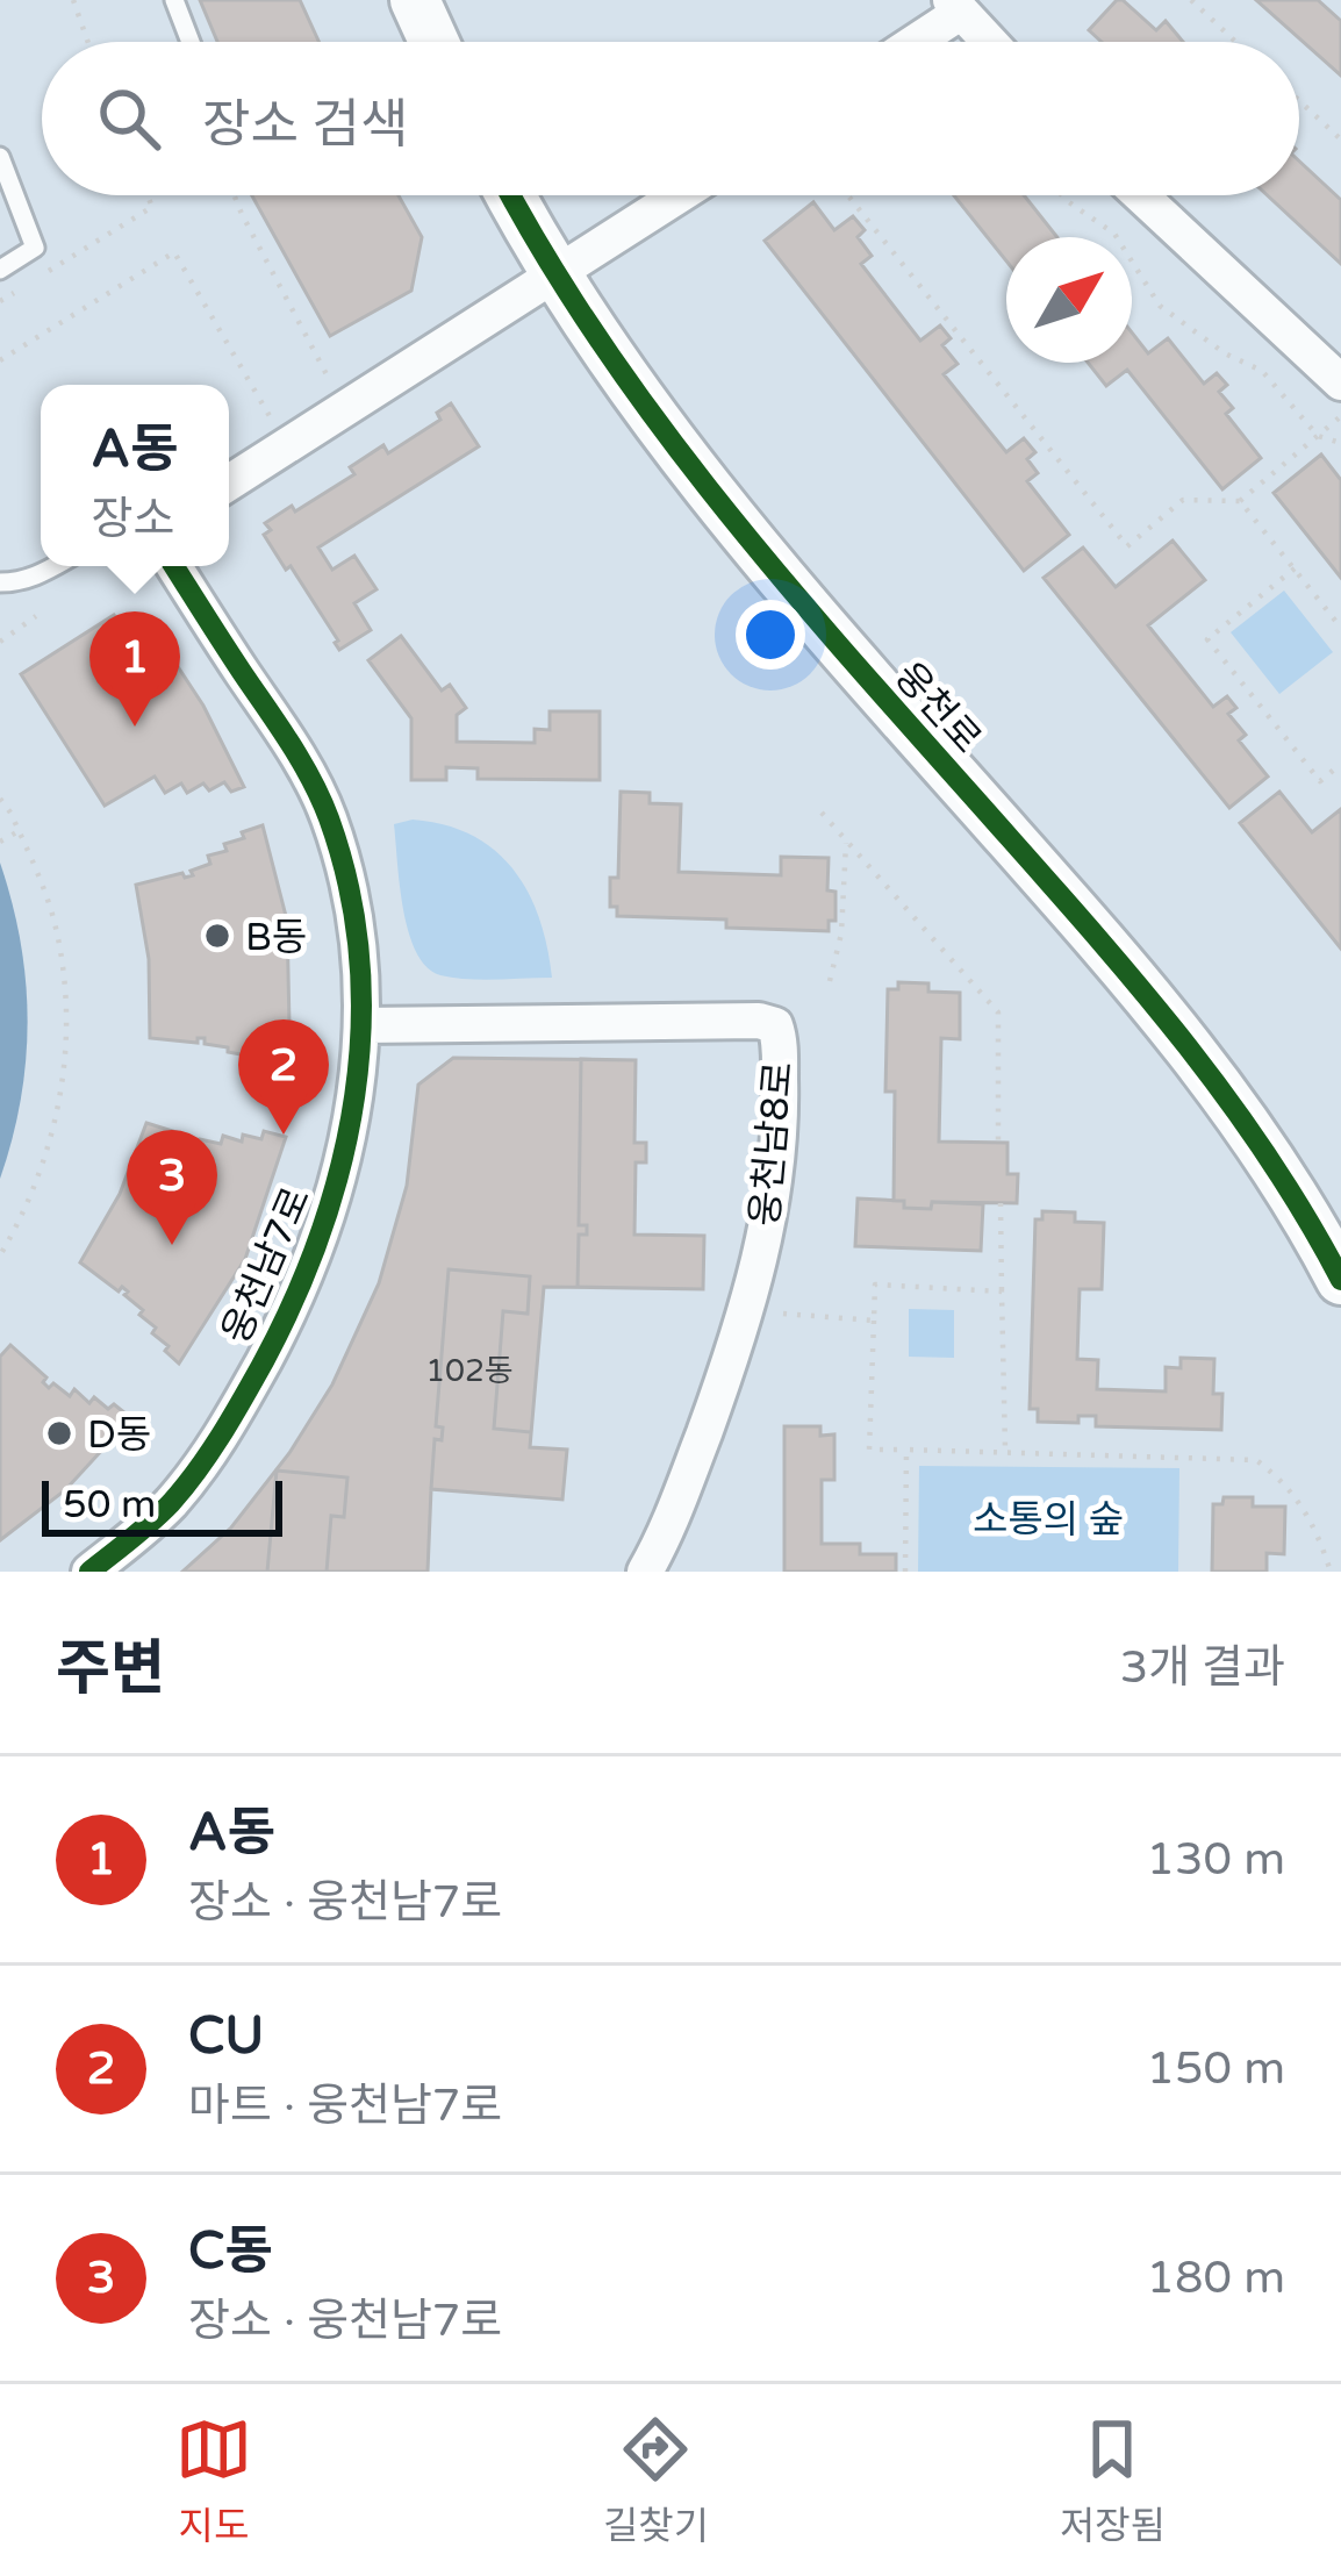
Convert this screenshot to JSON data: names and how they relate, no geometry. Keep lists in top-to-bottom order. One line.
{"streets":{"street":["웅천로","웅천남8로","웅천남7로"]},"crossings":[["웅천남8로","웅천남7로"]],"parks":["소통의 숲"],"places":["B동","D동"],"house_numbers":["102동"],"scale_bar":"50 m","north":"top right","page":{"search":"장소 검색","popup":["A동","장소"],"pins":["1","2","3"],"scale":"50 m","heading":["주변","3개 결과"],"list":[{"mark":"1","name":"A동","note":"장소 · 웅천남7로","value":"130 m"},{"mark":"2","name":"CU","note":"마트 · 웅천남7로","value":"150 m"},{"mark":"3","name":"C동","note":"장소 · 웅천남7로","value":"180 m"}],"nav":["지도","길찾기","저장됨"]}}
